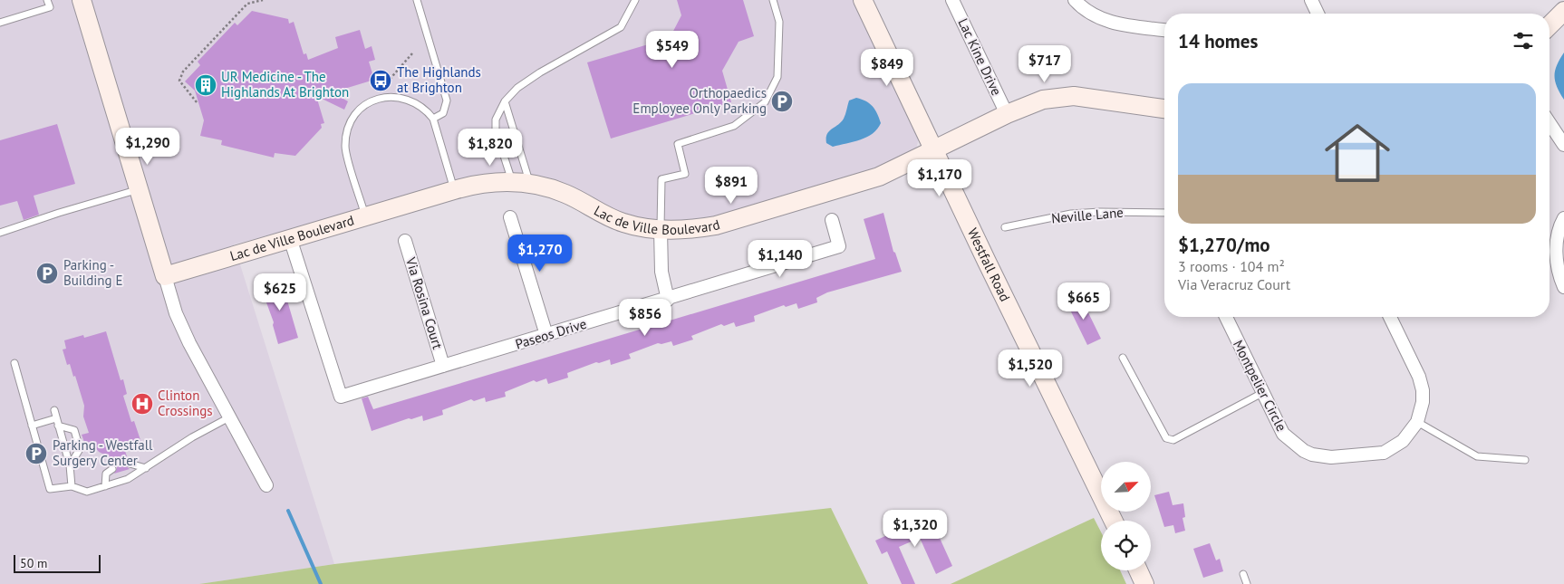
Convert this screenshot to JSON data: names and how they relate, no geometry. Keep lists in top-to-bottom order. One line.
{"streets":{"street":["Lac Kine Drive","Lac de Ville Boulevard","Westfall Road","Via Rosina Court","Paseos Drive","Montpelier Circle"],"lane":["Neville Lane"]},"crossings":[["Lac Kine Drive","Lac de Ville Boulevard"],["Lac de Ville Boulevard","Westfall Road"],["Lac de Ville Boulevard","Paseos Drive"],["Via Rosina Court","Paseos Drive"]],"places":{"bus stop":["The Highlands at Brighton"],"building":["UR Medicine - The Highlands At Brighton"],"parking":["Orthopaedics Employee Only Parking","Parking - Building E","Parking - Westfall Surgery Center"],"hospital":["Clinton Crossings"]},"scale_bar":"50 m","north":"top right","page":{"heading":"14 homes","price":["$549","$717","$849","$1,290","$1,820","$1,170","$891","$1,270","$1,140","$625","$665","$856","$1,520","$1,320"],"list":[{"name":"$1,270/mo","note":"3 rooms · 104 m² · Via Veracruz Court"}],"scale":"50 m"}}
